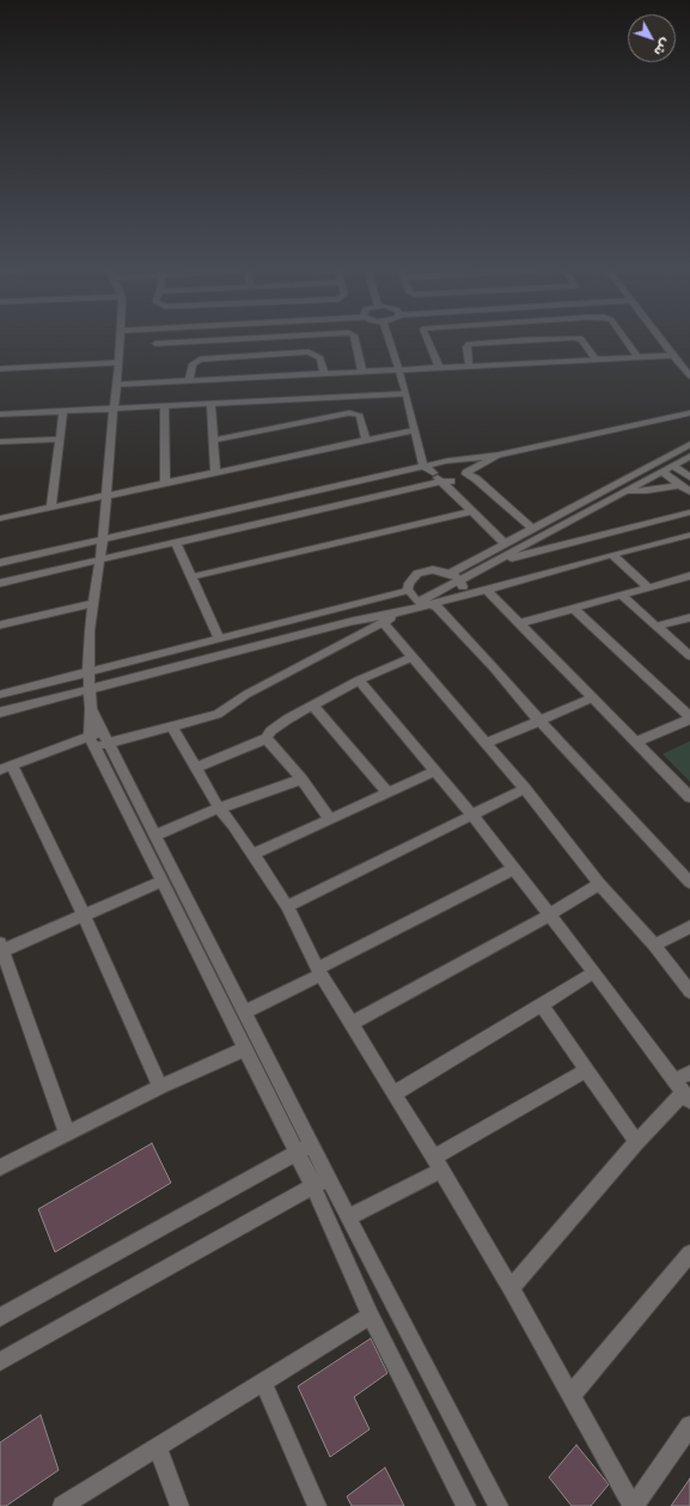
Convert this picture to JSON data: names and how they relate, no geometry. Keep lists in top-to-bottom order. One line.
{"north":"bottom right"}
